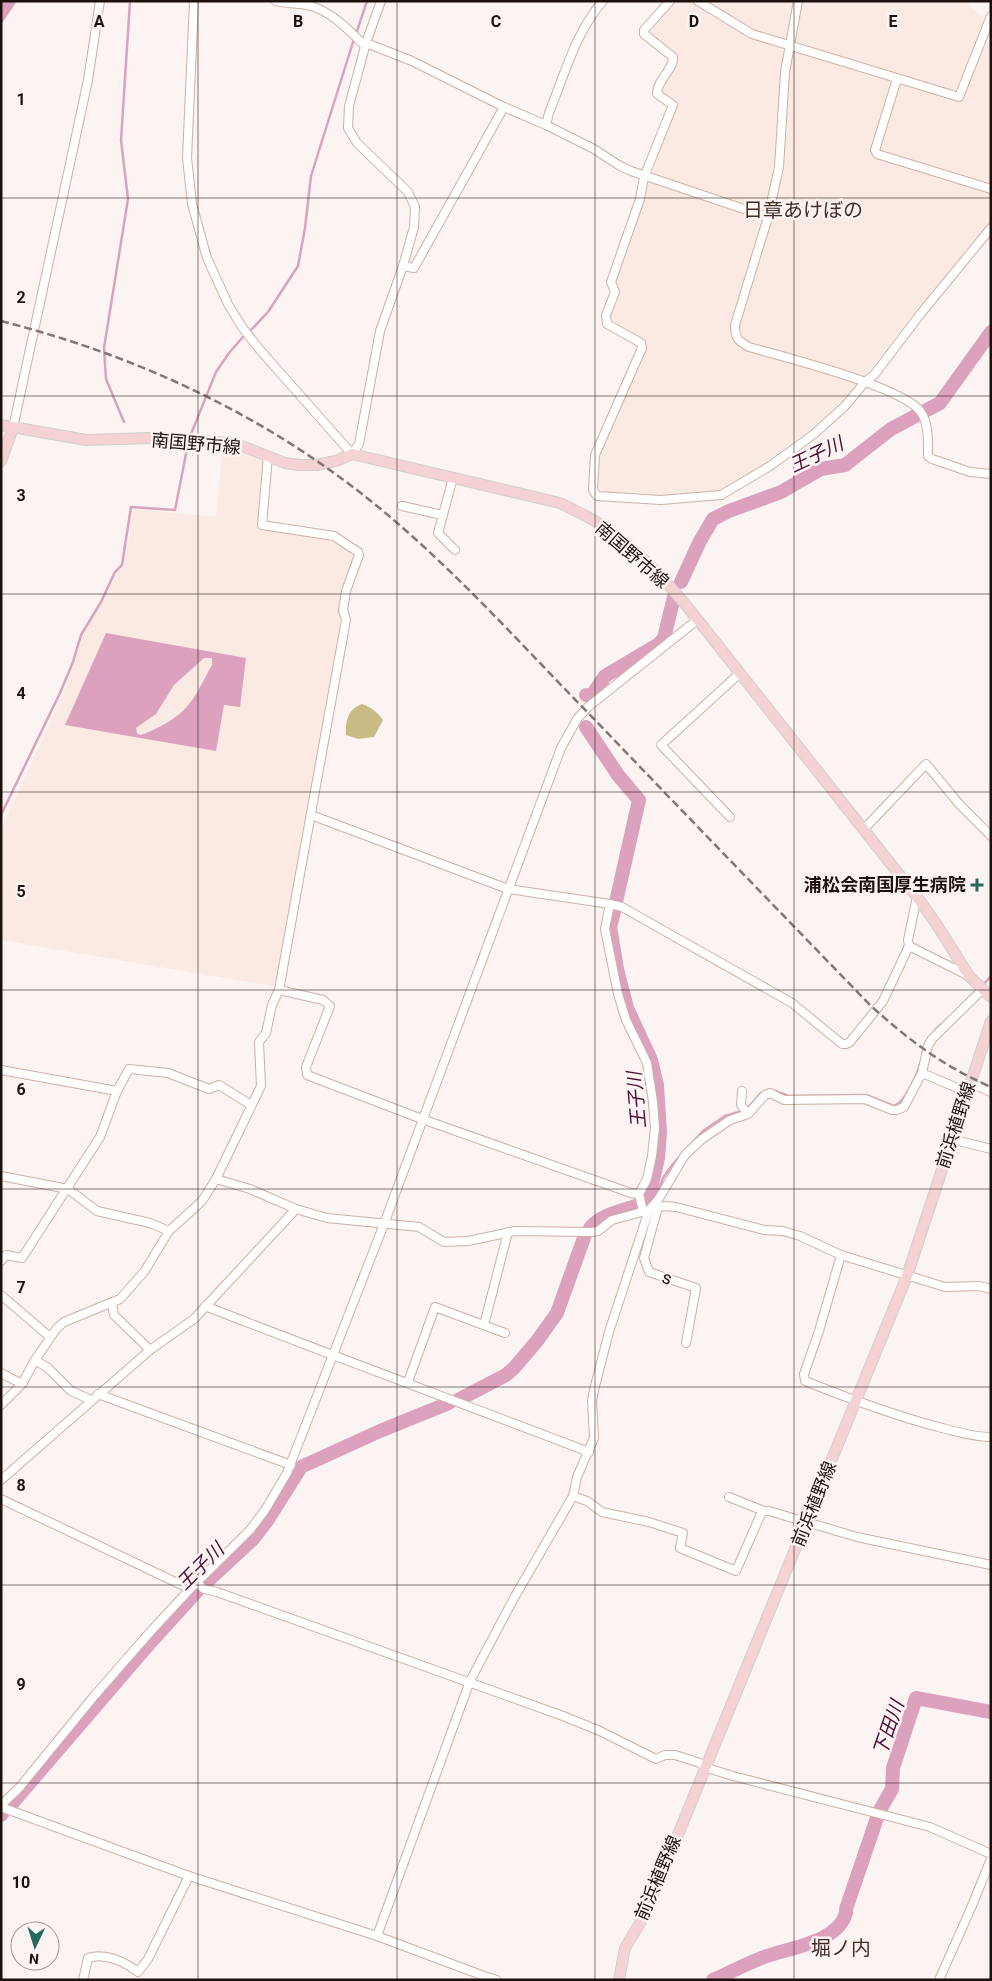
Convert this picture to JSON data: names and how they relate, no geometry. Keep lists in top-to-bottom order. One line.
{"streets":{"main road":["南国野市線","前浜植野線"],"street":["s"]},"districts":["日章あけぼの","堀ノ内"],"water":["王子川","下田川"],"places":{"health":["浦松会南国厚生病院"]},"north":"bottom","grid":{"columns":["A","B","C","D","E"],"rows":["1","2","3","4","5","6","7","8","9","10"]}}
